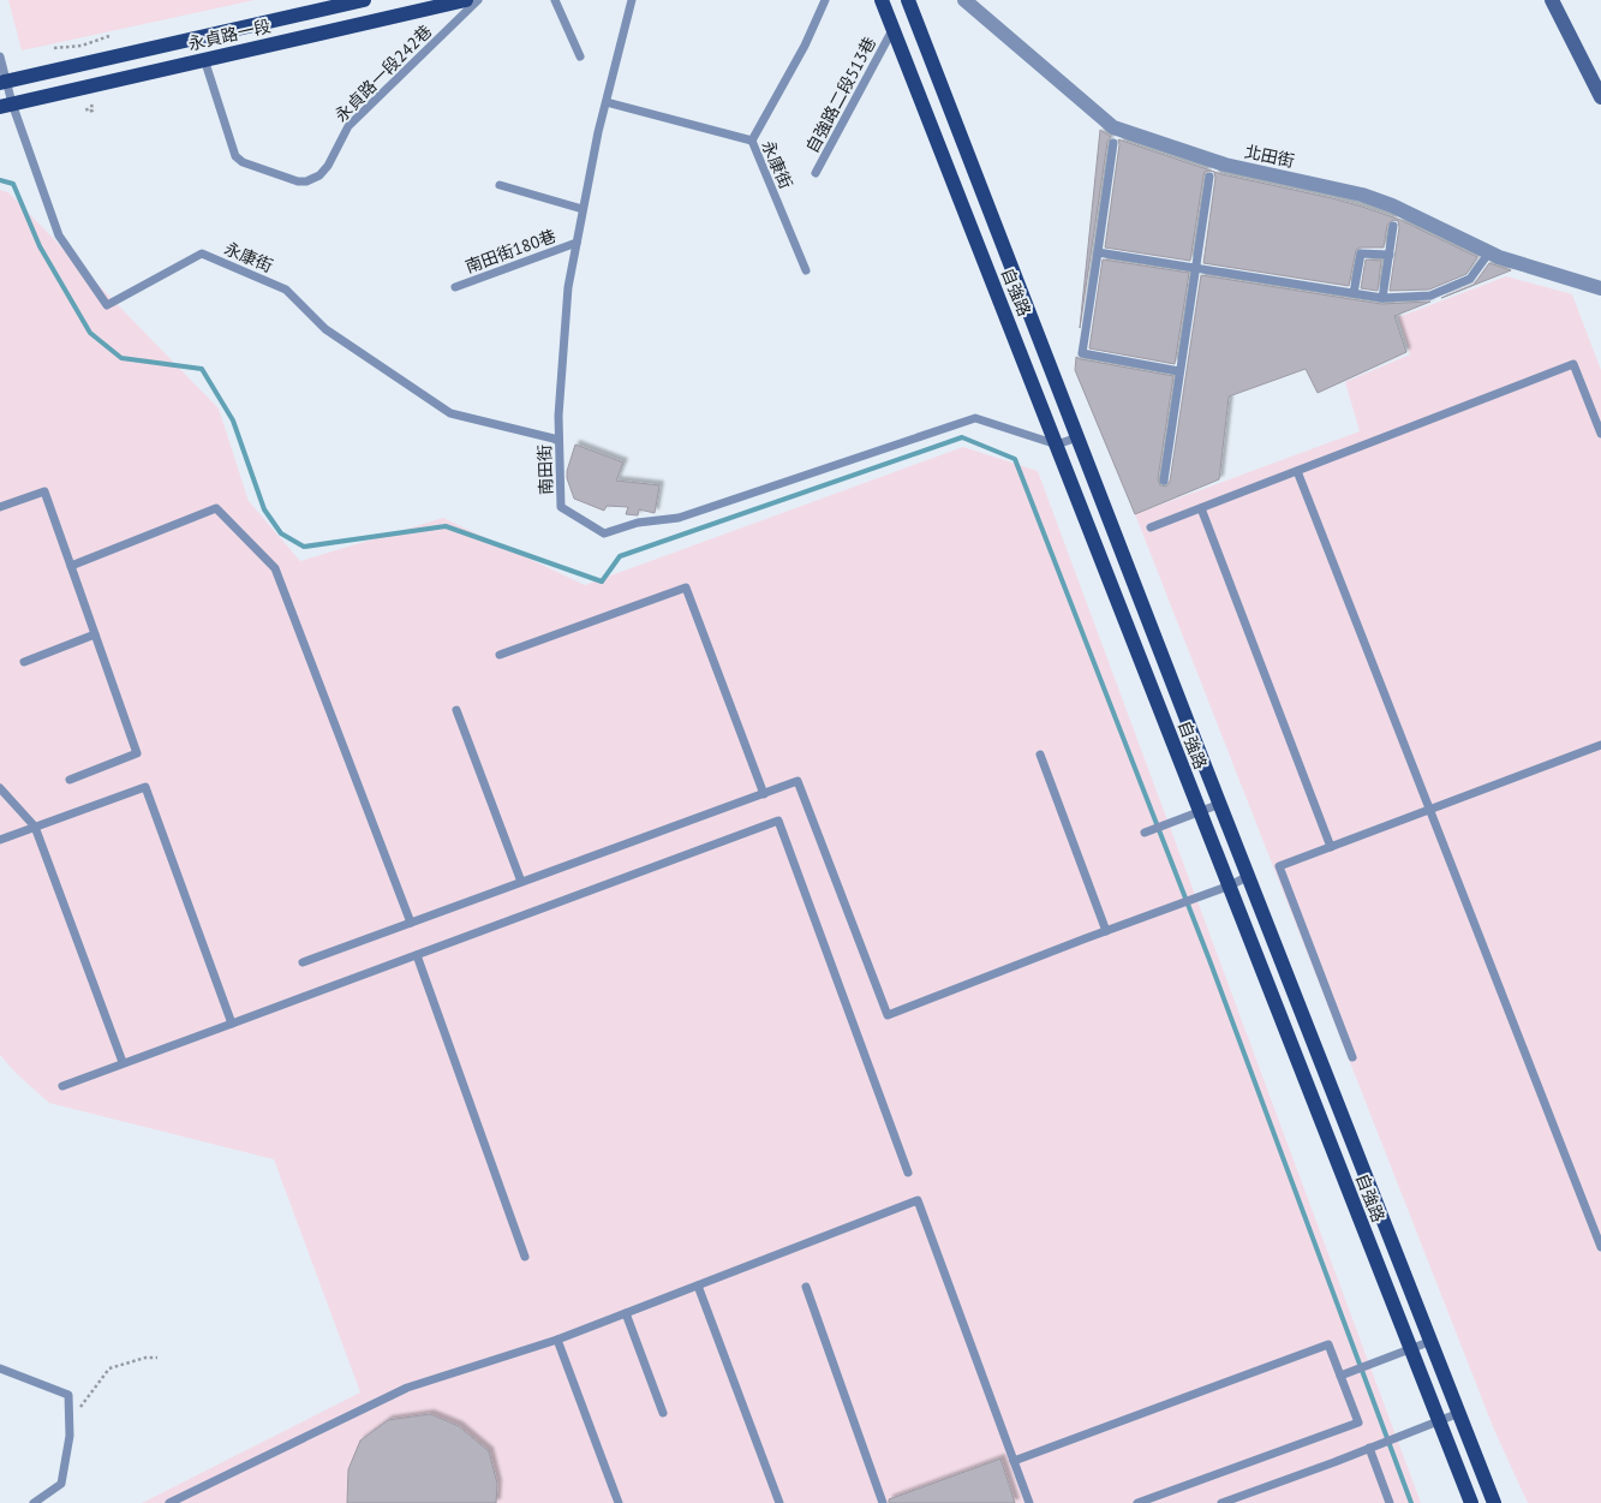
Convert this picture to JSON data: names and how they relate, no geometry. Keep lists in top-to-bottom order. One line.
{"streets":{"main road":["永貞路一段","自強路"],"street":["北田街"],"lane":["永貞路一段242巷","自強路二段513巷","永康街","南田街180巷","南田街"]},"crossings":[["永貞路一段","永貞路一段242巷"],["永貞路一段","永康街"],["自強路二段513巷","自強路"],["永康街","南田街"],["南田街180巷","南田街"],["自強路","南田街"]]}
